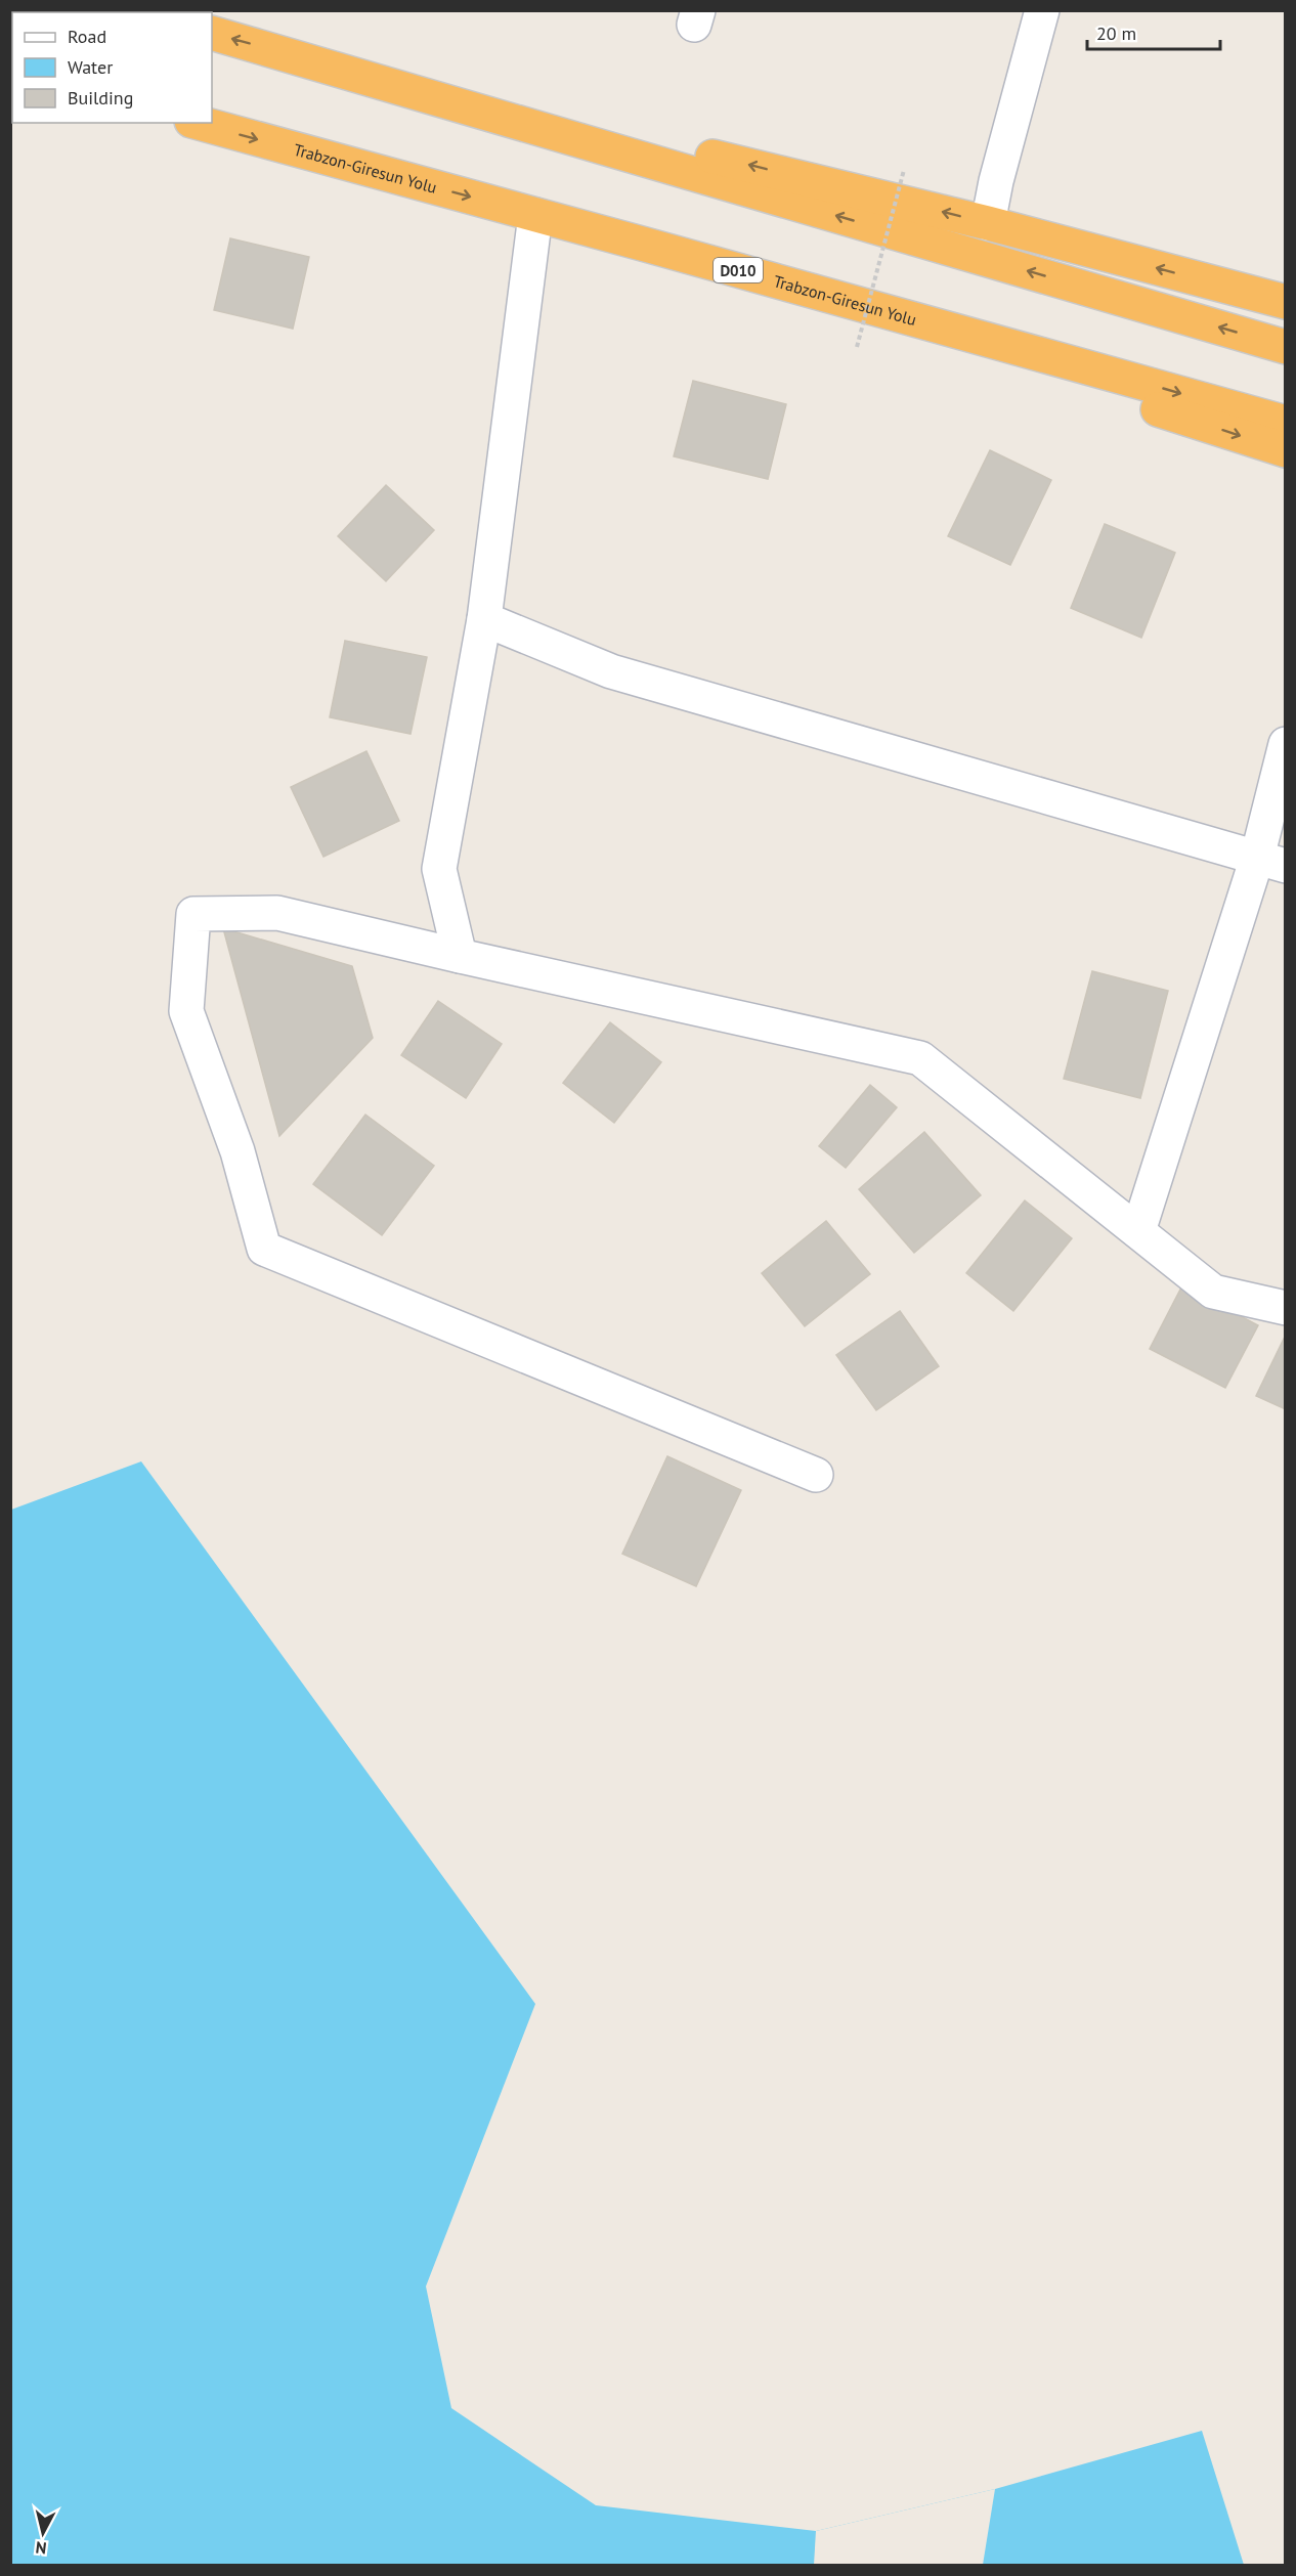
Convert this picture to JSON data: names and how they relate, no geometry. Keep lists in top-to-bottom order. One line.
{"streets":{"highway":["Trabzon-Giresun Yolu","D010"]},"legend":["Road","Water","Building"],"scale_bar":"20 m","north":"bottom"}
